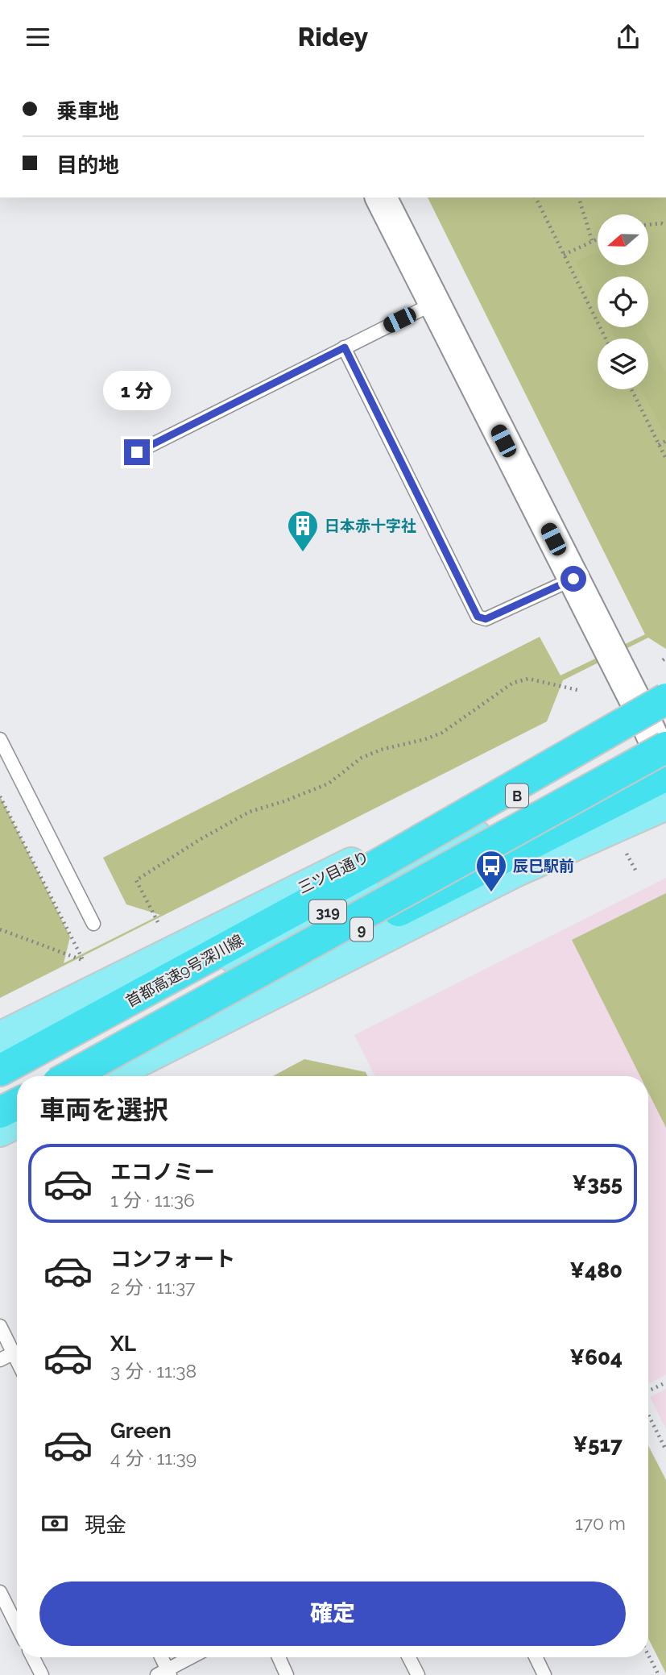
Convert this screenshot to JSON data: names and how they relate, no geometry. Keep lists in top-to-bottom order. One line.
{"streets":{"highway":["B","首都高速9号深川線"],"main road":["三ツ目通り","319"]},"crossings":[["三ツ目通り","首都高速9号深川線"]],"places":{"building":["日本赤十字社"],"bus stop":["辰巳駅前"]},"north":"left","page":{"header":"Ridey","banner":["乗車地","目的地"],"bubble":"1 分","heading":"車両を選択","list":[{"name":"エコノミー","note":"1 分 · 11:36","value":"¥355"},{"name":"コンフォート","note":"2 分 · 11:37","value":"¥480"},{"name":"XL","note":"3 分 · 11:38","value":"¥604"},{"name":"Green","note":"4 分 · 11:39","value":"¥517"}],"pay":["現金","170 m"],"buttons":"確定"}}
